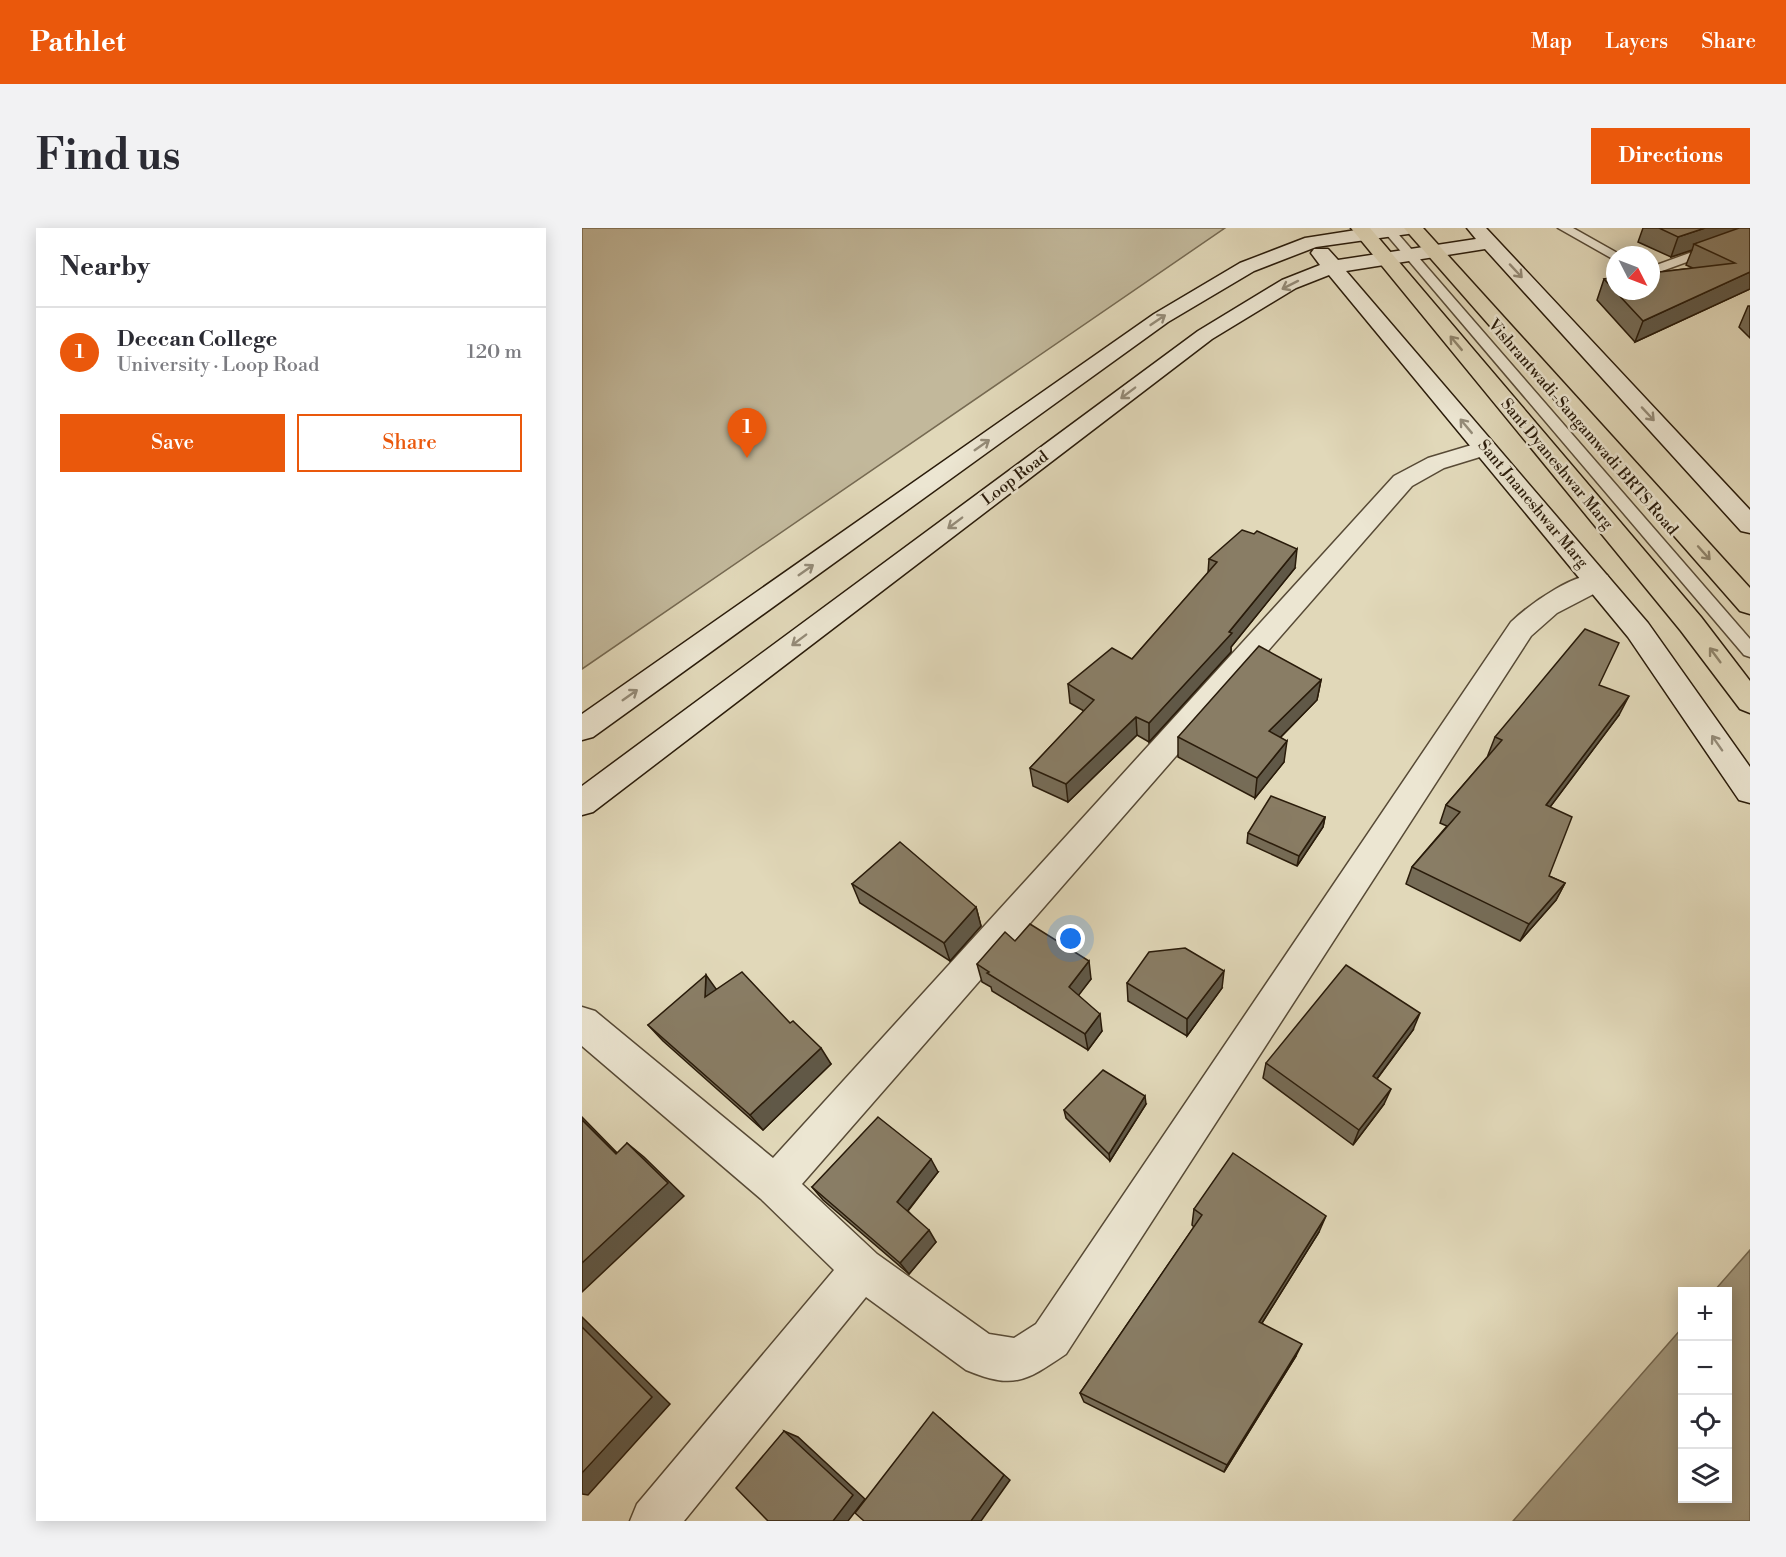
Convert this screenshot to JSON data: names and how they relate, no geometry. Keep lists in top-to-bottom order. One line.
{"streets":{"main road":["Sant Dyaneshwar Marg"],"street":["Loop Road","Sant Jnaneshwar Marg"],"lane":["Vishrantwadi-Sangamwadi BRTS Road"]},"crossings":[["Vishrantwadi-Sangamwadi BRTS Road","Sant Dyaneshwar Marg"],["Vishrantwadi-Sangamwadi BRTS Road","Loop Road"],["Sant Dyaneshwar Marg","Loop Road"],["Loop Road","Sant Jnaneshwar Marg"]],"north":"bottom right","page":{"header":"Pathlet","nav":["Map","Layers","Share"],"buttons":["Directions",["Save","Share"]],"title":"Find us","heading":"Nearby","list":[{"mark":"1","name":"Deccan College","note":"University · Loop Road","value":"120 m"}],"pins":"1","map_buttons":["+","−"]}}
